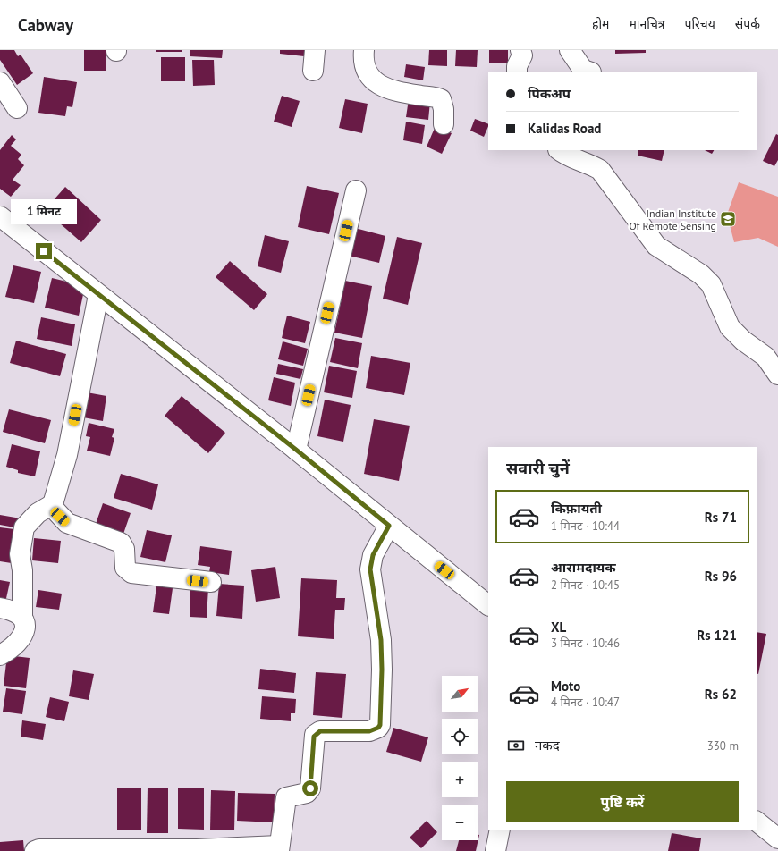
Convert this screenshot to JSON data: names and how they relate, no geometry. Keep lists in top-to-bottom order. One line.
{"places":{"school or university":["Indian Institute Of Remote Sensing"]},"north":"top right","page":{"header":"Cabway","nav":["होम","मानचित्र","परिचय","संपर्क"],"banner":["पिकअप","Kalidas Road"],"bubble":"1 मिनट","heading":"सवारी चुनें","list":[{"name":"किफ़ायती","note":"1 मिनट · 10:44","value":"Rs 71"},{"name":"आरामदायक","note":"2 मिनट · 10:45","value":"Rs 96"},{"name":"XL","note":"3 मिनट · 10:46","value":"Rs 121"},{"name":"Moto","note":"4 मिनट · 10:47","value":"Rs 62"}],"map_buttons":["+","−"],"pay":["नकद","330 m"],"buttons":"पुष्टि करें"}}
